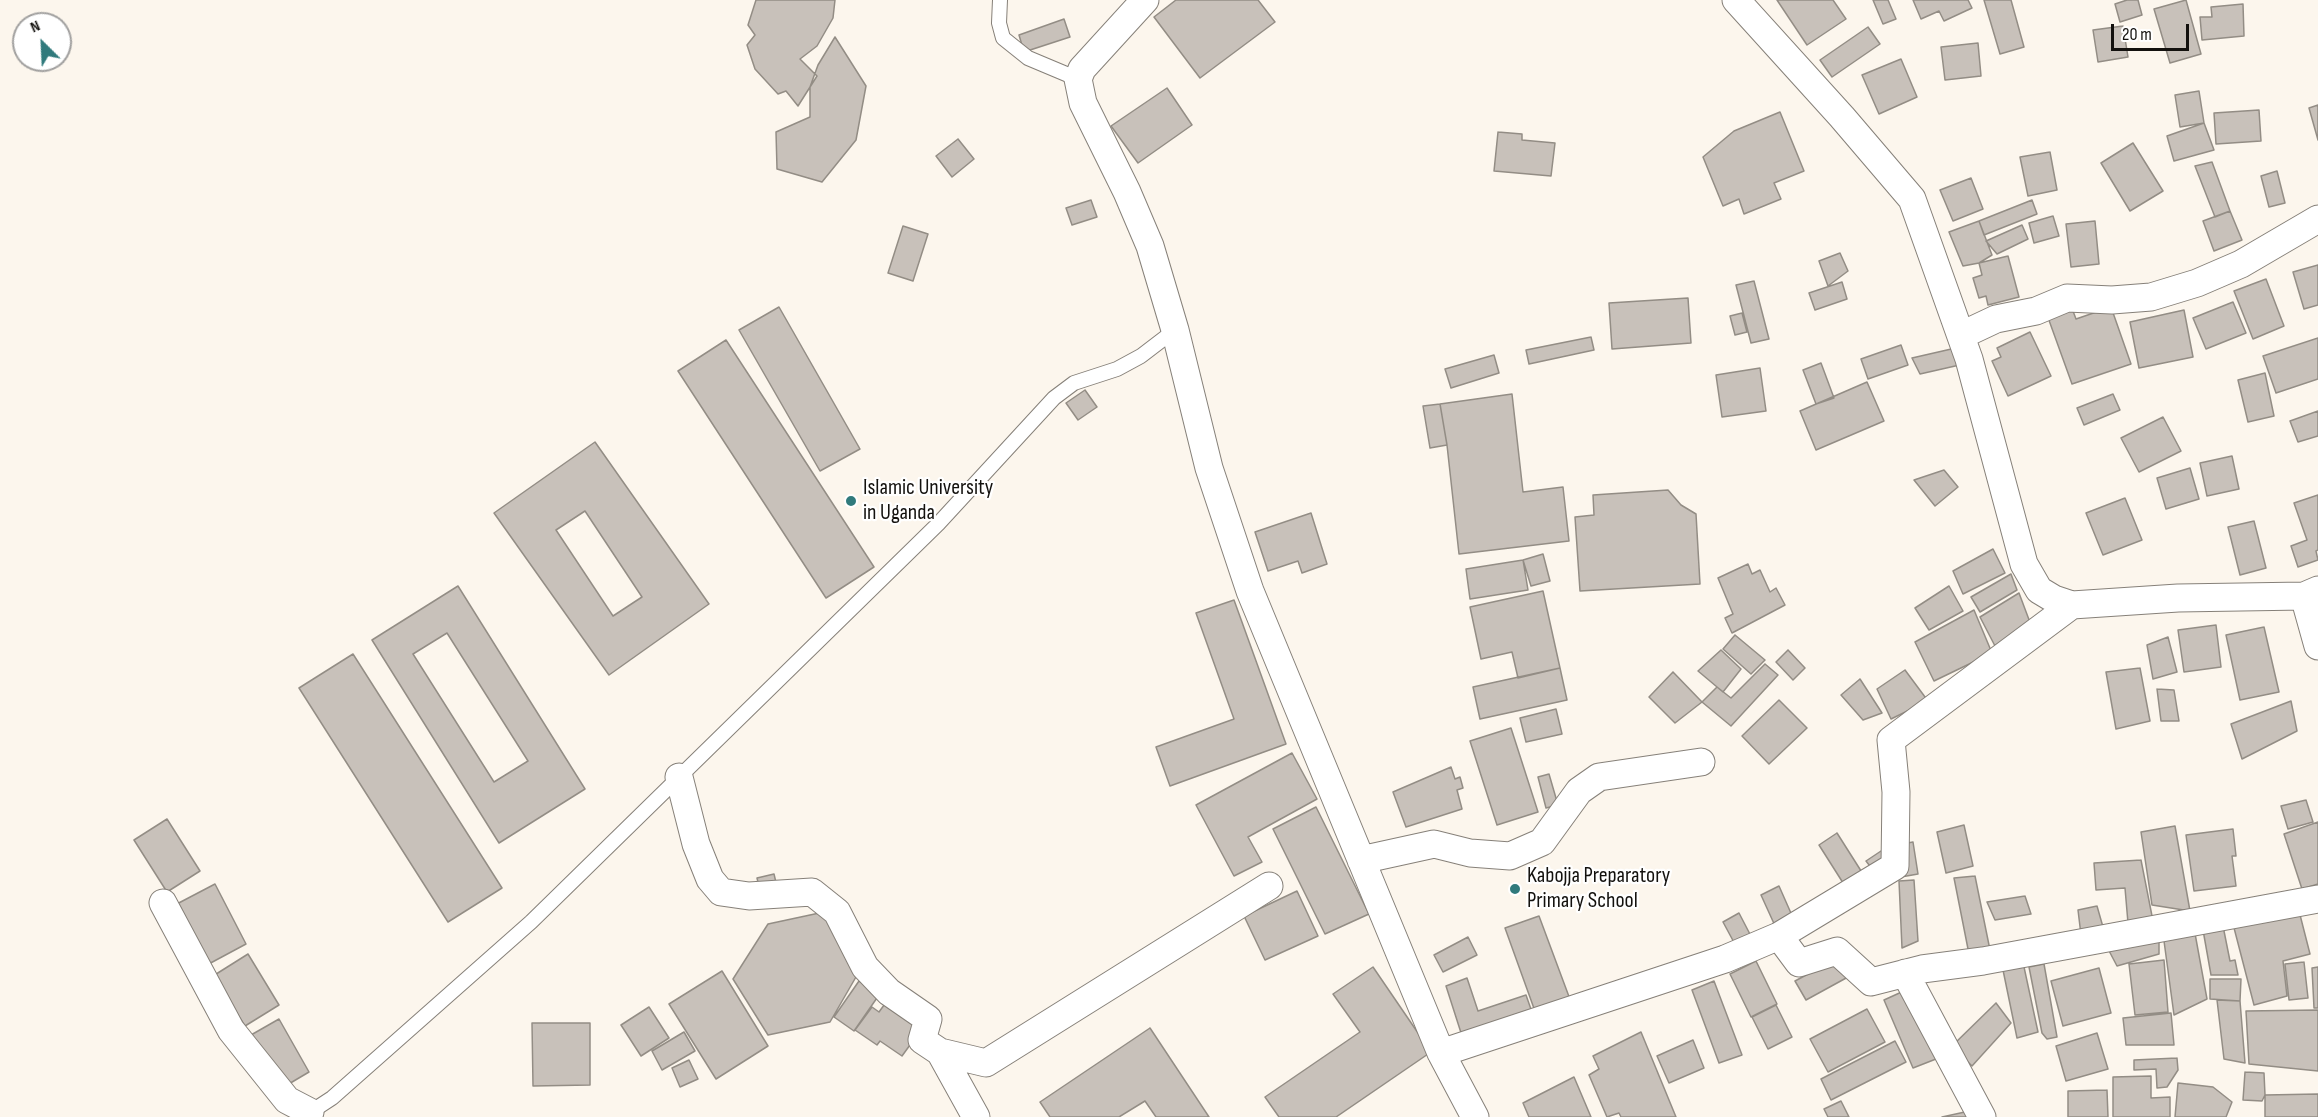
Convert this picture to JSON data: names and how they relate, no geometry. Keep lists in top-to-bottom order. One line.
{"places":["Islamic University in Uganda","Kabojja Preparatory Primary School"],"scale_bar":"20 m","north":"top left"}
